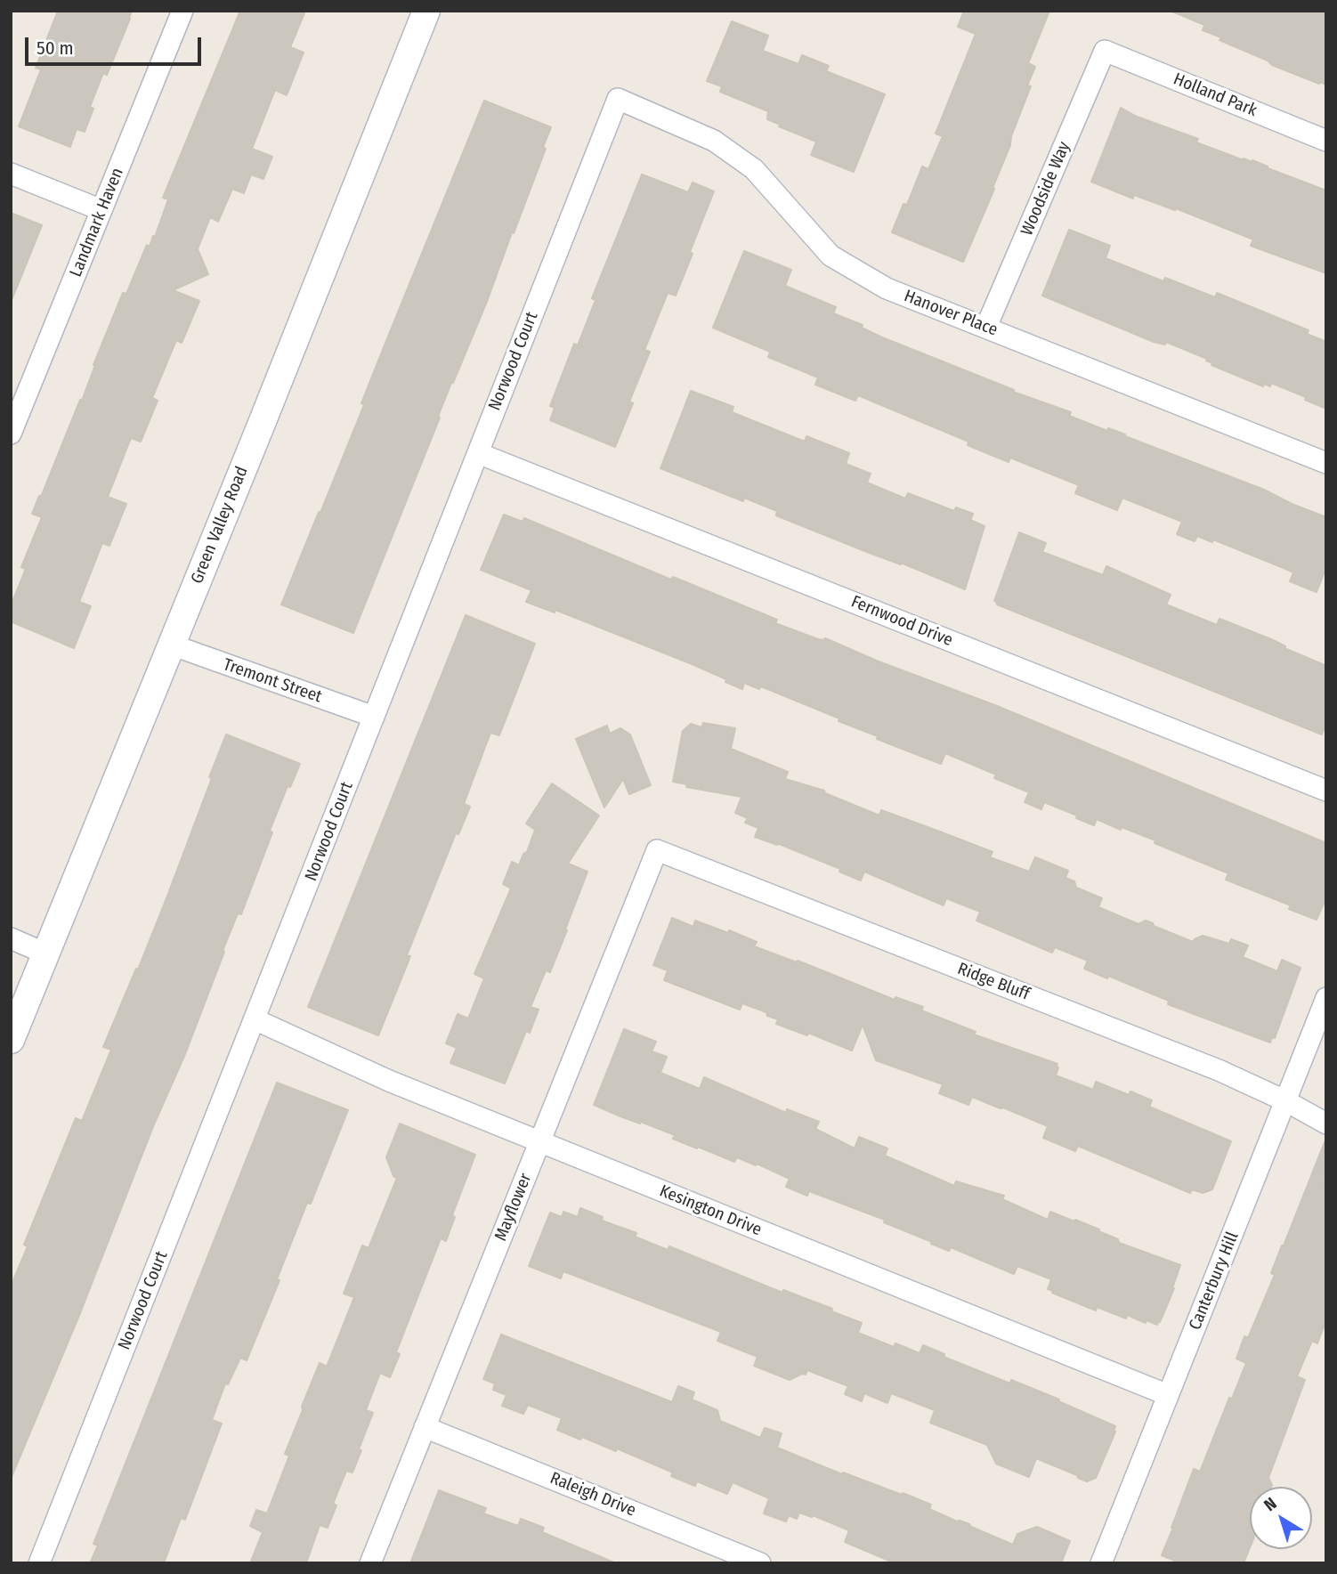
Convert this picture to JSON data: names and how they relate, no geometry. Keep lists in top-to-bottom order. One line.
{"streets":{"street":["Holland Park","Woodside Way","Landmark Haven","Hanover Place","Norwood Court","Green Valley Road","Fernwood Drive","Tremont Street","Ridge Bluff","Mayflower","Kesington Drive","Canterbury Hill","Raleigh Drive"]},"crossings":[["Holland Park","Woodside Way"],["Woodside Way","Hanover Place"],["Hanover Place","Norwood Court"],["Norwood Court","Fernwood Drive"],["Norwood Court","Tremont Street"],["Norwood Court","Kesington Drive"],["Green Valley Road","Tremont Street"],["Ridge Bluff","Mayflower"],["Ridge Bluff","Canterbury Hill"],["Mayflower","Kesington Drive"],["Mayflower","Raleigh Drive"],["Kesington Drive","Canterbury Hill"]],"scale_bar":"50 m","north":"top left"}
